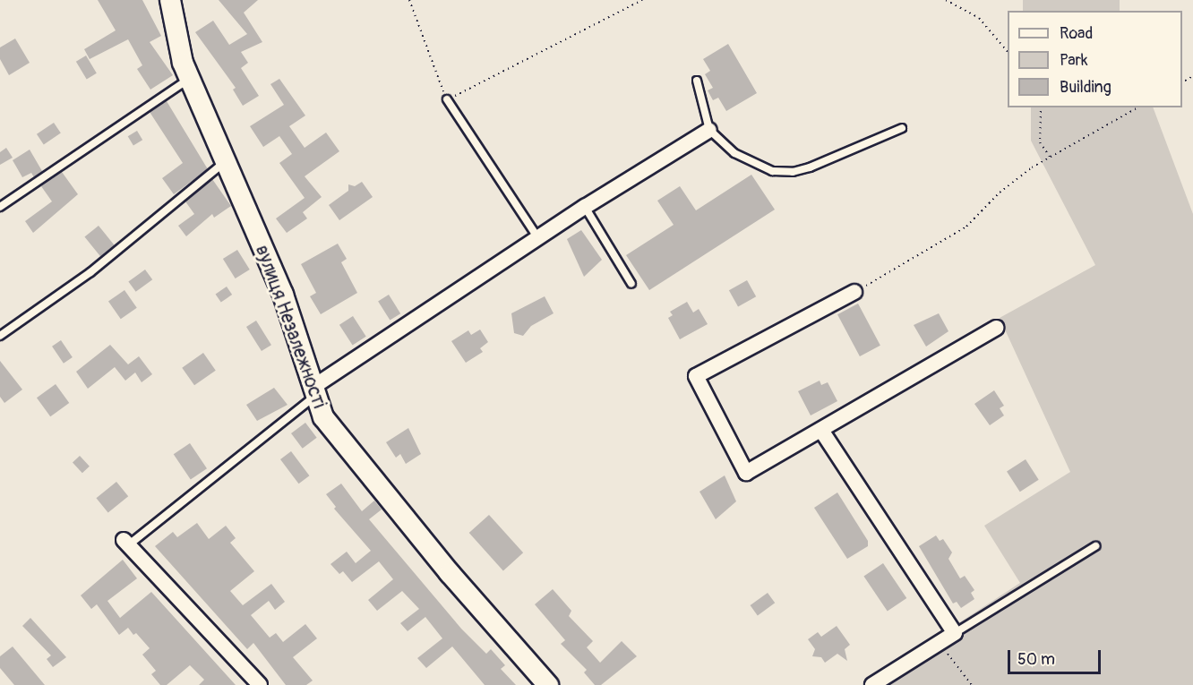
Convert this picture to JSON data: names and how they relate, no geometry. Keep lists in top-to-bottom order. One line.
{"streets":{"street":["вулиця Незалежності"]},"legend":["Road","Park","Building"],"scale_bar":"50 m"}
